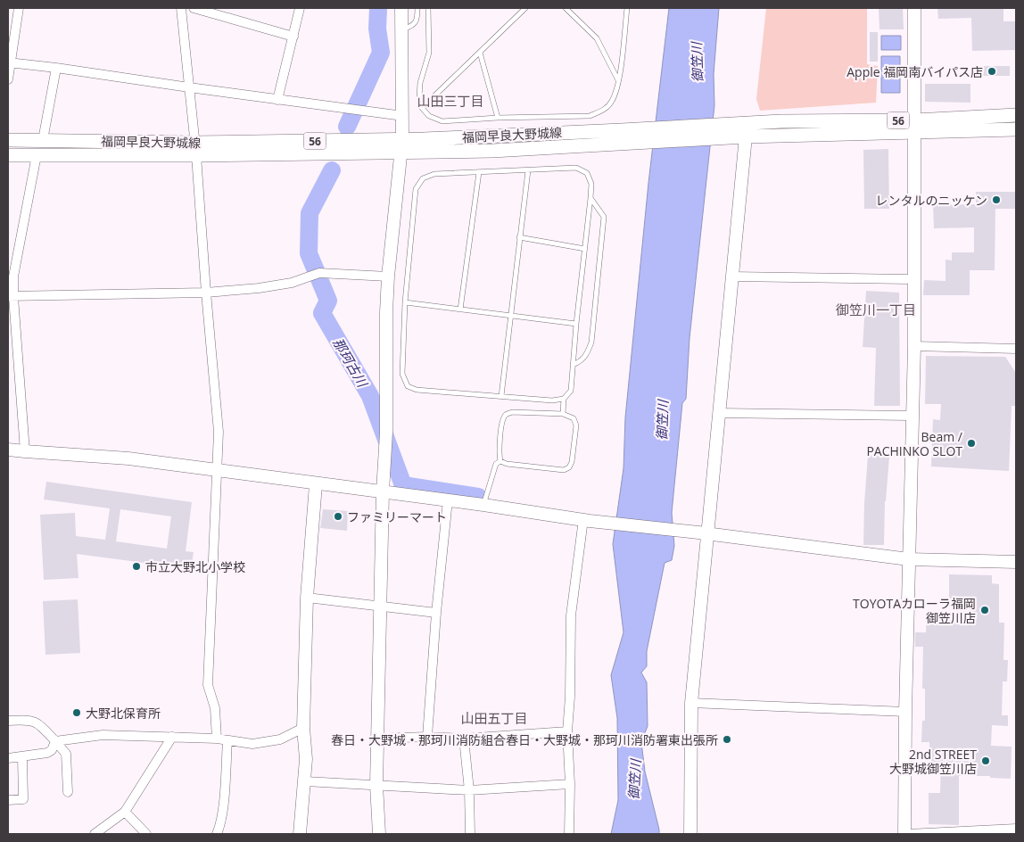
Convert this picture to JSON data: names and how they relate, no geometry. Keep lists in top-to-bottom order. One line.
{"streets":{"main road":["56","福岡早良大野城線"]},"districts":["山田三丁目","御笠川一丁目","山田五丁目"],"water":["御笠川","那珂古川"],"places":["Apple 福岡南バイパス店","レンタルのニッケン","Beam / PACHINKO SLOT","ファミリーマート","市立大野北小学校","TOYOTAカローラ福岡 御笠川店","大野北保育所","春日・大野城・那珂川消防組合春日・大野城・那珂川消防署東出張所","2nd STREET 大野城御笠川店"]}
